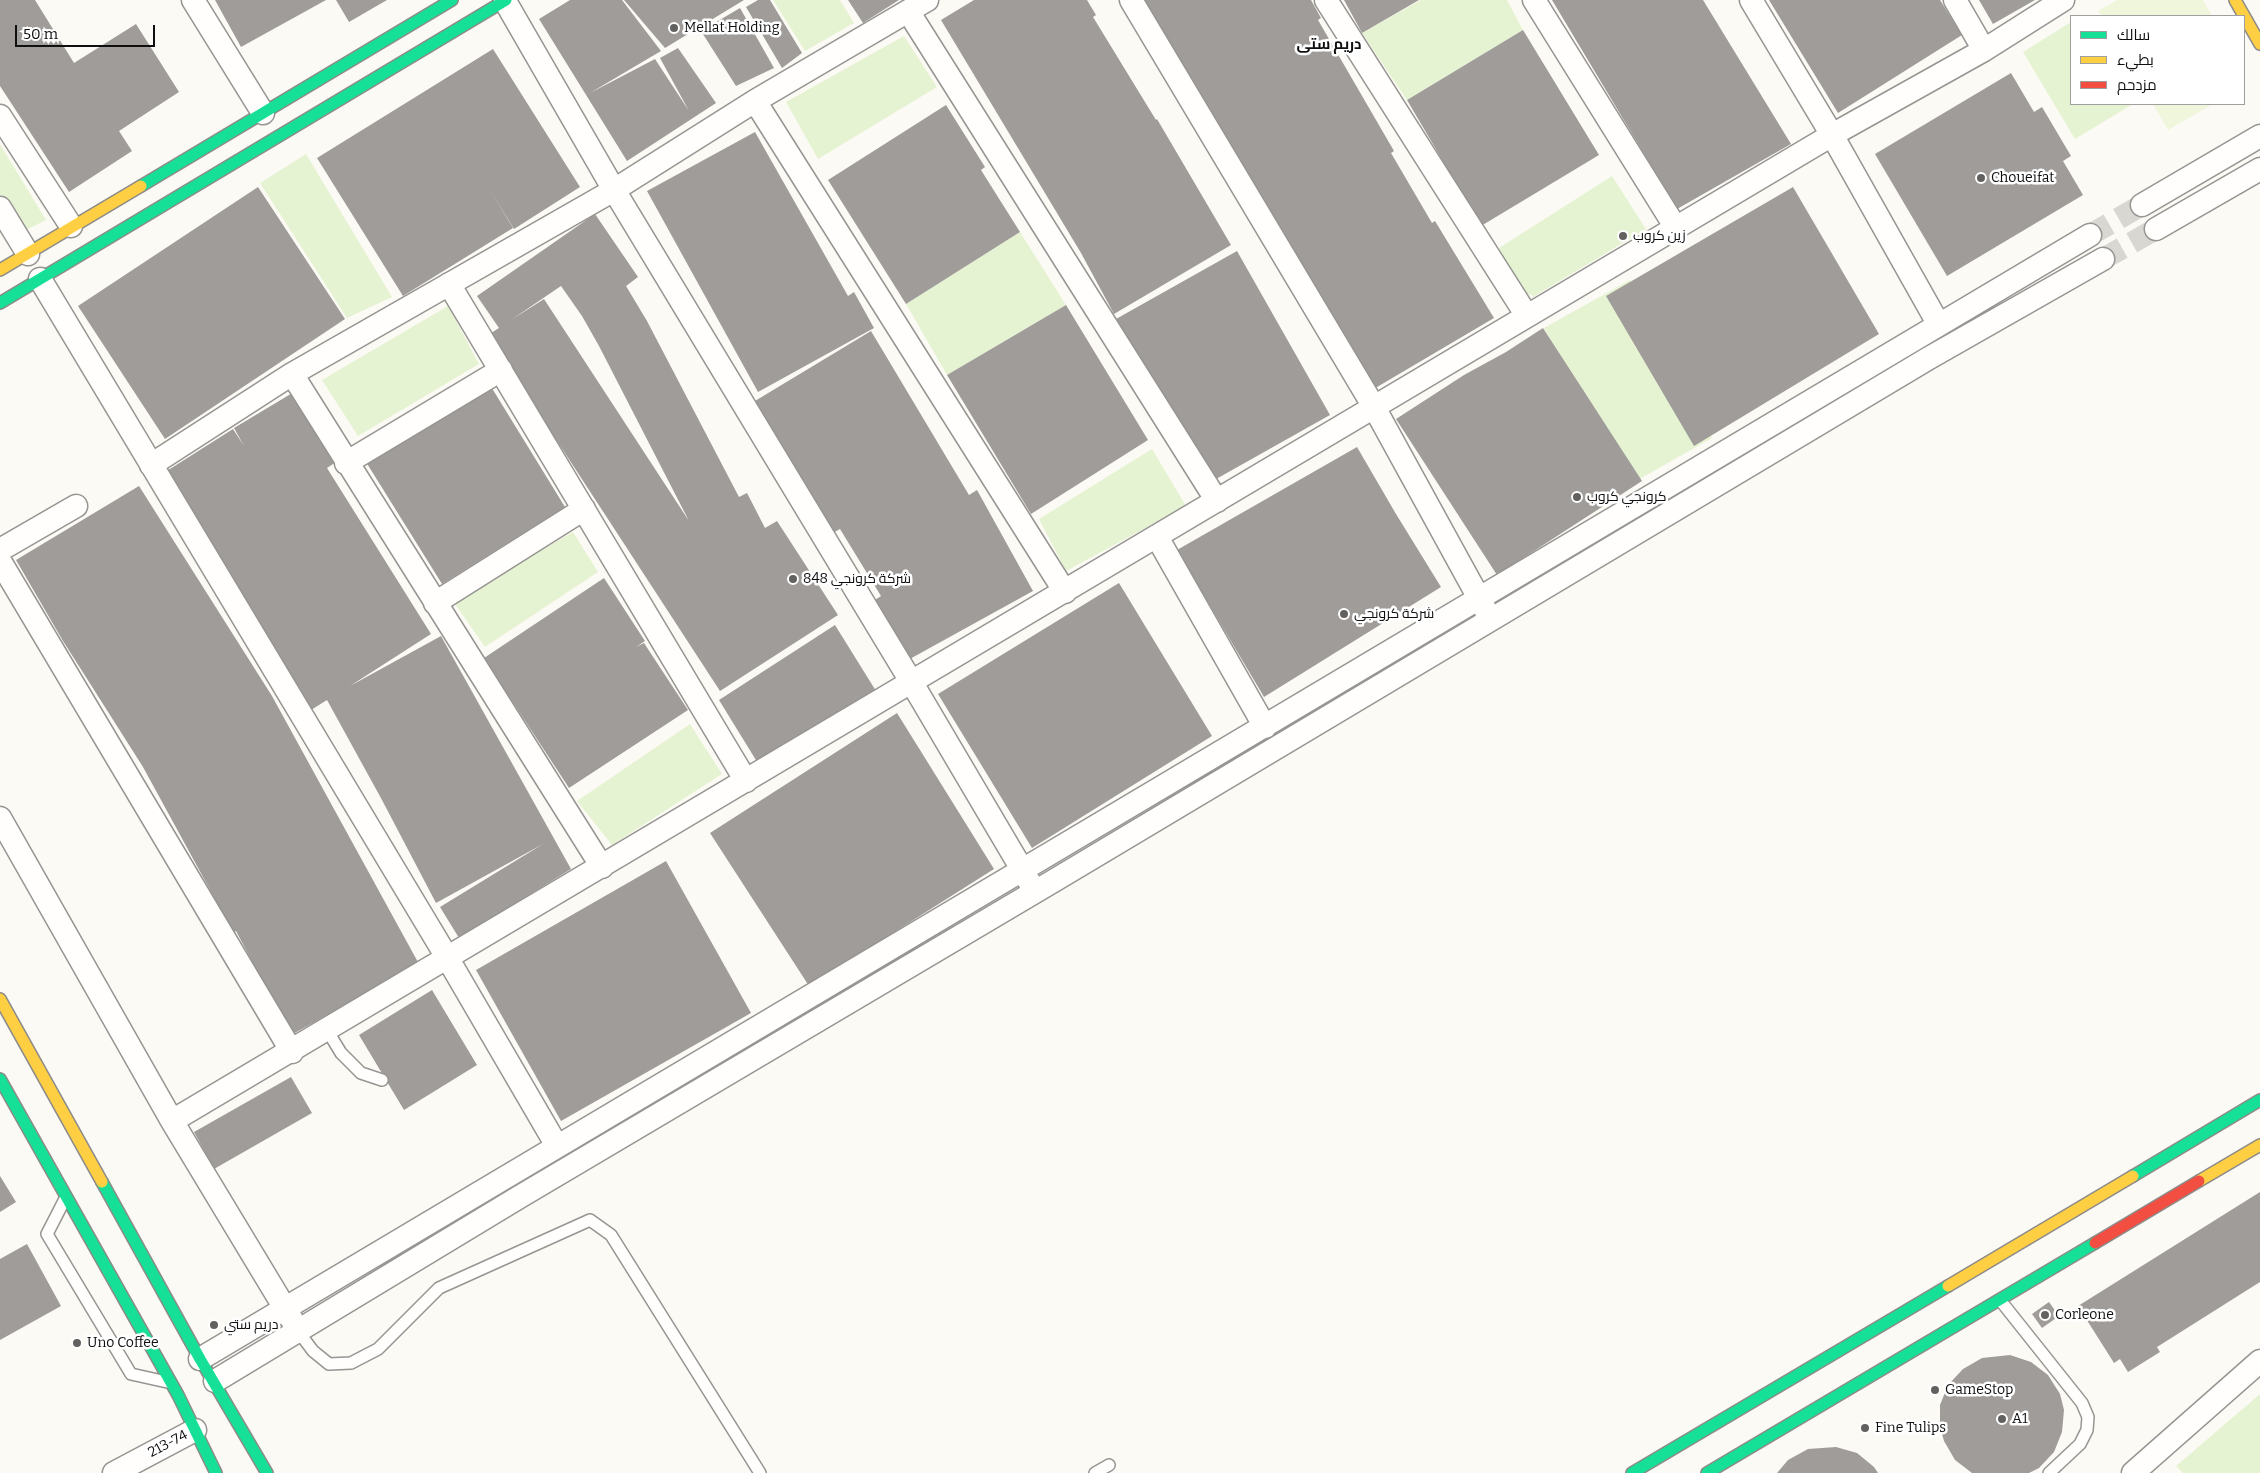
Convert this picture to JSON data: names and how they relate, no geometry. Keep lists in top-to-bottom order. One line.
{"streets":{"street":["213-74"]},"districts":["دریم ستی"],"places":["Mellat Holding","Choueifat","زين كروب","كرونجي كروب","شركة كرونجي 848","شركة كرونجي","Corleone","دريم ستي","Uno Coffee","GameStop","A1","Fine Tulips"],"legend":["سالك","بطيء","مزدحم"],"scale_bar":"50 m"}
